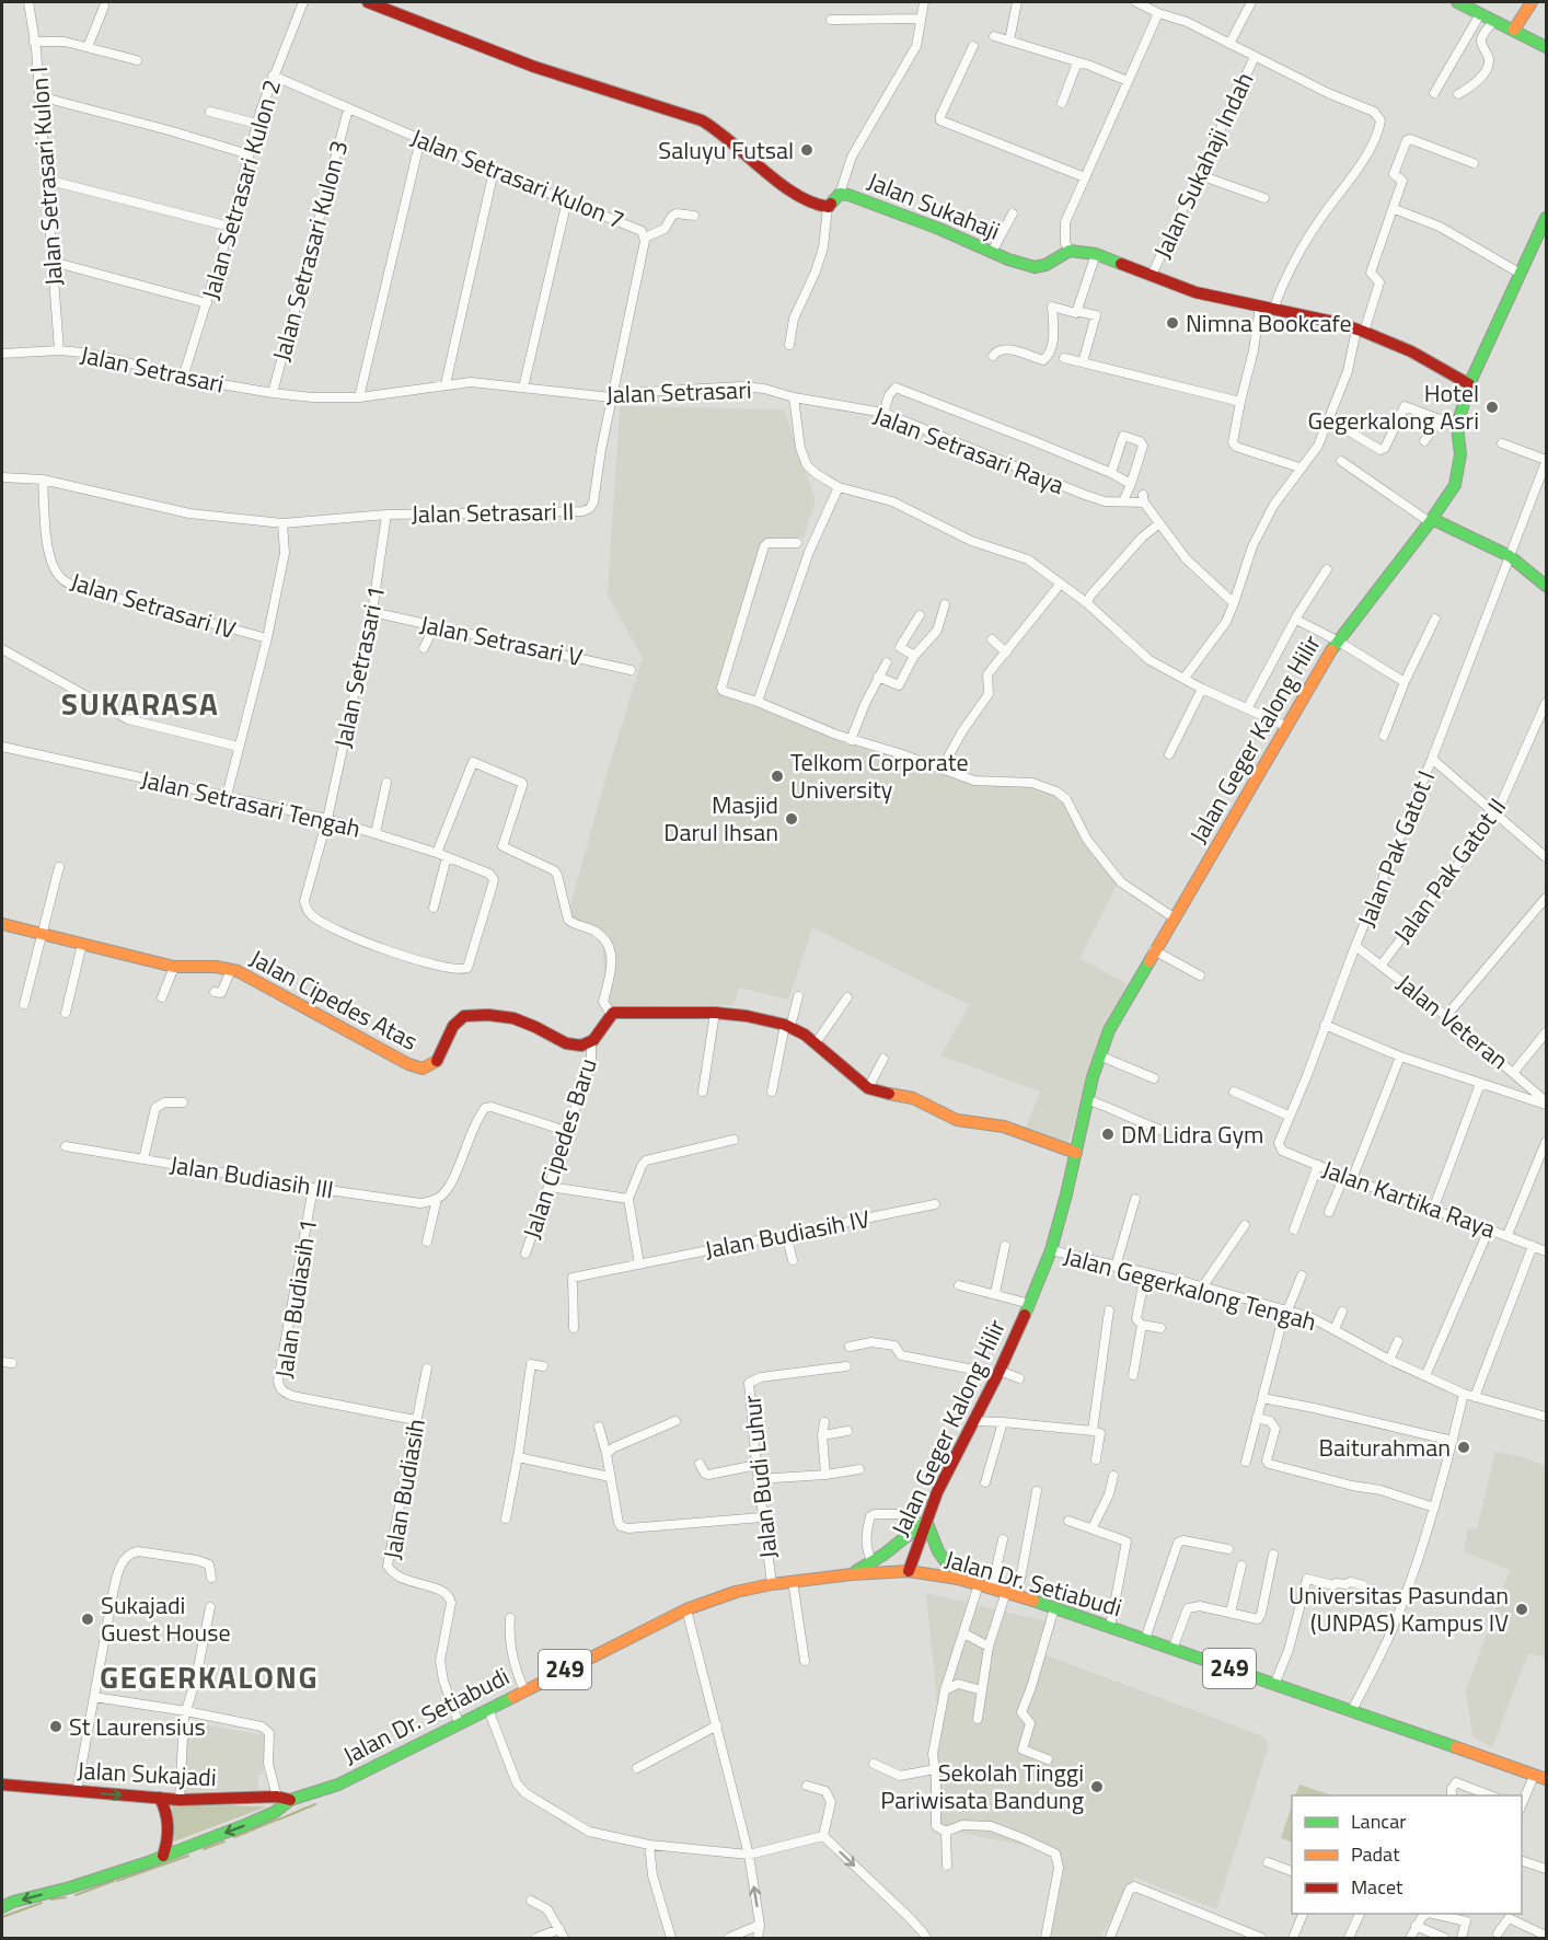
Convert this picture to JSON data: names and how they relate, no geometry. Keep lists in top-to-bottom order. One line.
{"streets":{"main road":["Jalan Sukahaji","Jalan Geger Kalong Hilir","Jalan Cipedes Atas","Jalan Dr. Setiabudi","249","Jalan Sukajadi"],"street":["Jalan Sukahaji Indah","Jalan Setrasari Kulon I","Jalan Setrasari Kulon 7","Jalan Setrasari Kulon 2","Jalan Setrasari Kulon 3","Jalan Setrasari","Jalan Setrasari Raya","Jalan Setrasari II","Jalan Setrasari IV","Jalan Setrasari V","Jalan Setrasari 1","Jalan Setrasari Tengah","Jalan Pak Gatot I","Jalan Pak Gatot II","Jalan Veteran","Jalan Cipedes Baru","Jalan Budiasih III","Jalan Kartika Raya","Jalan Budiasih IV","Jalan Gegerkalong Tengah","Jalan Budiasih 1","Jalan Budi Luhur","Jalan Budiasih"]},"crossings":[["Jalan Setrasari Kulon I","Jalan Setrasari"],["Jalan Setrasari Kulon 7","Jalan Setrasari Kulon 2"],["Jalan Setrasari Kulon 7","Jalan Setrasari Kulon 3"],["Jalan Setrasari Kulon 7","Jalan Setrasari"],["Jalan Setrasari Kulon 7","Jalan Setrasari II"],["Jalan Setrasari Kulon 2","Jalan Setrasari"],["Jalan Setrasari Kulon 3","Jalan Setrasari"],["Jalan Setrasari","Jalan Setrasari Raya"],["Jalan Setrasari","Jalan Setrasari II"],["Jalan Setrasari II","Jalan Setrasari IV"],["Jalan Setrasari II","Jalan Setrasari 1"],["Jalan Setrasari V","Jalan Setrasari 1"],["Jalan Setrasari 1","Jalan Setrasari Tengah"],["Jalan Geger Kalong Hilir","Jalan Gegerkalong Tengah"],["Jalan Geger Kalong Hilir","Jalan Dr. Setiabudi"],["Jalan Pak Gatot I","Jalan Veteran"],["Jalan Pak Gatot I","Jalan Kartika Raya"],["Jalan Pak Gatot II","Jalan Veteran"],["Jalan Cipedes Atas","Jalan Cipedes Baru"],["Jalan Budiasih III","Jalan Budiasih 1"],["Jalan Budiasih 1","Jalan Budiasih"],["Jalan Budi Luhur","Jalan Dr. Setiabudi"],["Jalan Budiasih","Jalan Dr. Setiabudi"],["Jalan Dr. Setiabudi","Jalan Sukajadi"]],"districts":["SUKARASA","GEGERKALONG"],"places":["Saluyu Futsal","Nimna Bookcafe","Hotel Gegerkalong Asri","Telkom Corporate University","Masjid Darul Ihsan","DM Lidra Gym","Baiturahman","Universitas Pasundan (UNPAS) Kampus IV","Sukajadi Guest House","St Laurensius","Sekolah Tinggi Pariwisata Bandung"],"legend":["Lancar","Padat","Macet"]}
